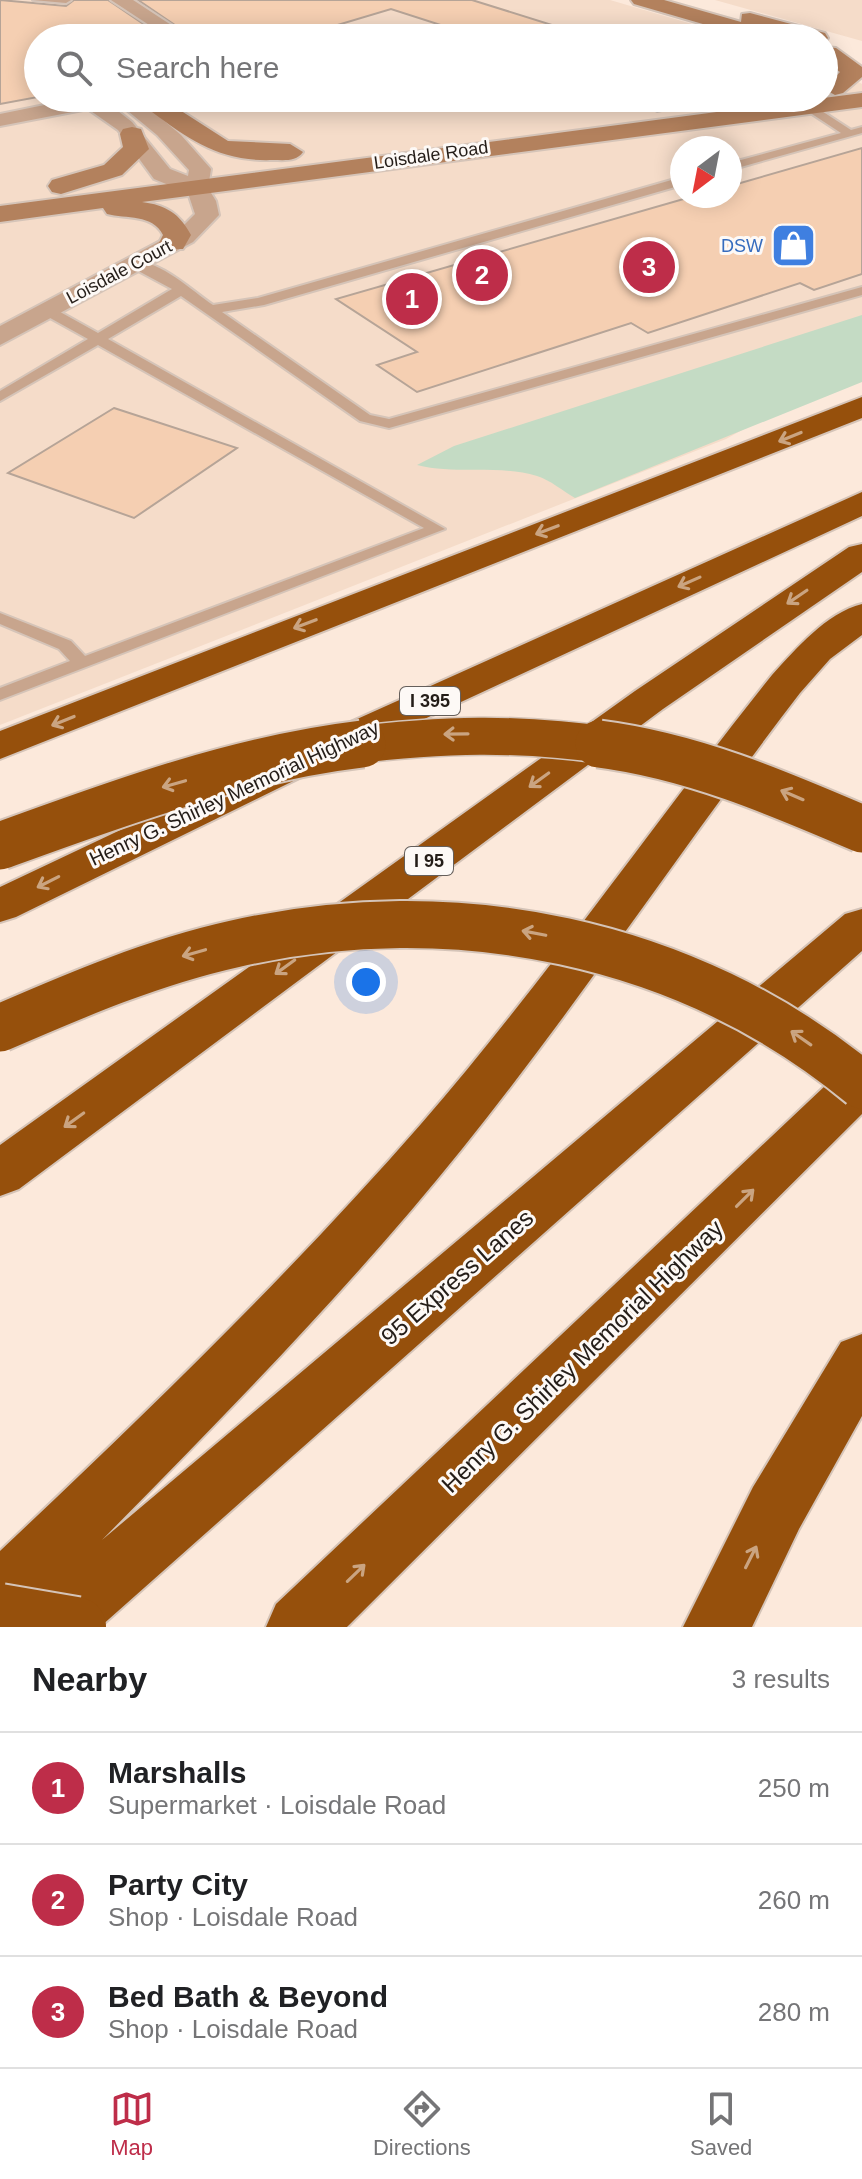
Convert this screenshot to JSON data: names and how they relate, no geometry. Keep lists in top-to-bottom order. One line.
{"streets":{"highway":["I 395","Henry G. Shirley Memorial Highway","I 95","95 Express Lanes"],"main road":["Loisdale Road"],"street":["Loisdale Court"]},"crossings":[["Loisdale Road","Loisdale Court"]],"places":{"shop":["DSW"]},"north":"bottom left","page":{"search":"Search here","pins":["3","2","1"],"heading":["Nearby","3 results"],"list":[{"mark":"1","name":"Marshalls","note":"Supermarket · Loisdale Road","value":"250 m"},{"mark":"2","name":"Party City","note":"Shop · Loisdale Road","value":"260 m"},{"mark":"3","name":"Bed Bath & Beyond","note":"Shop · Loisdale Road","value":"280 m"}],"nav":["Map","Directions","Saved"]}}
